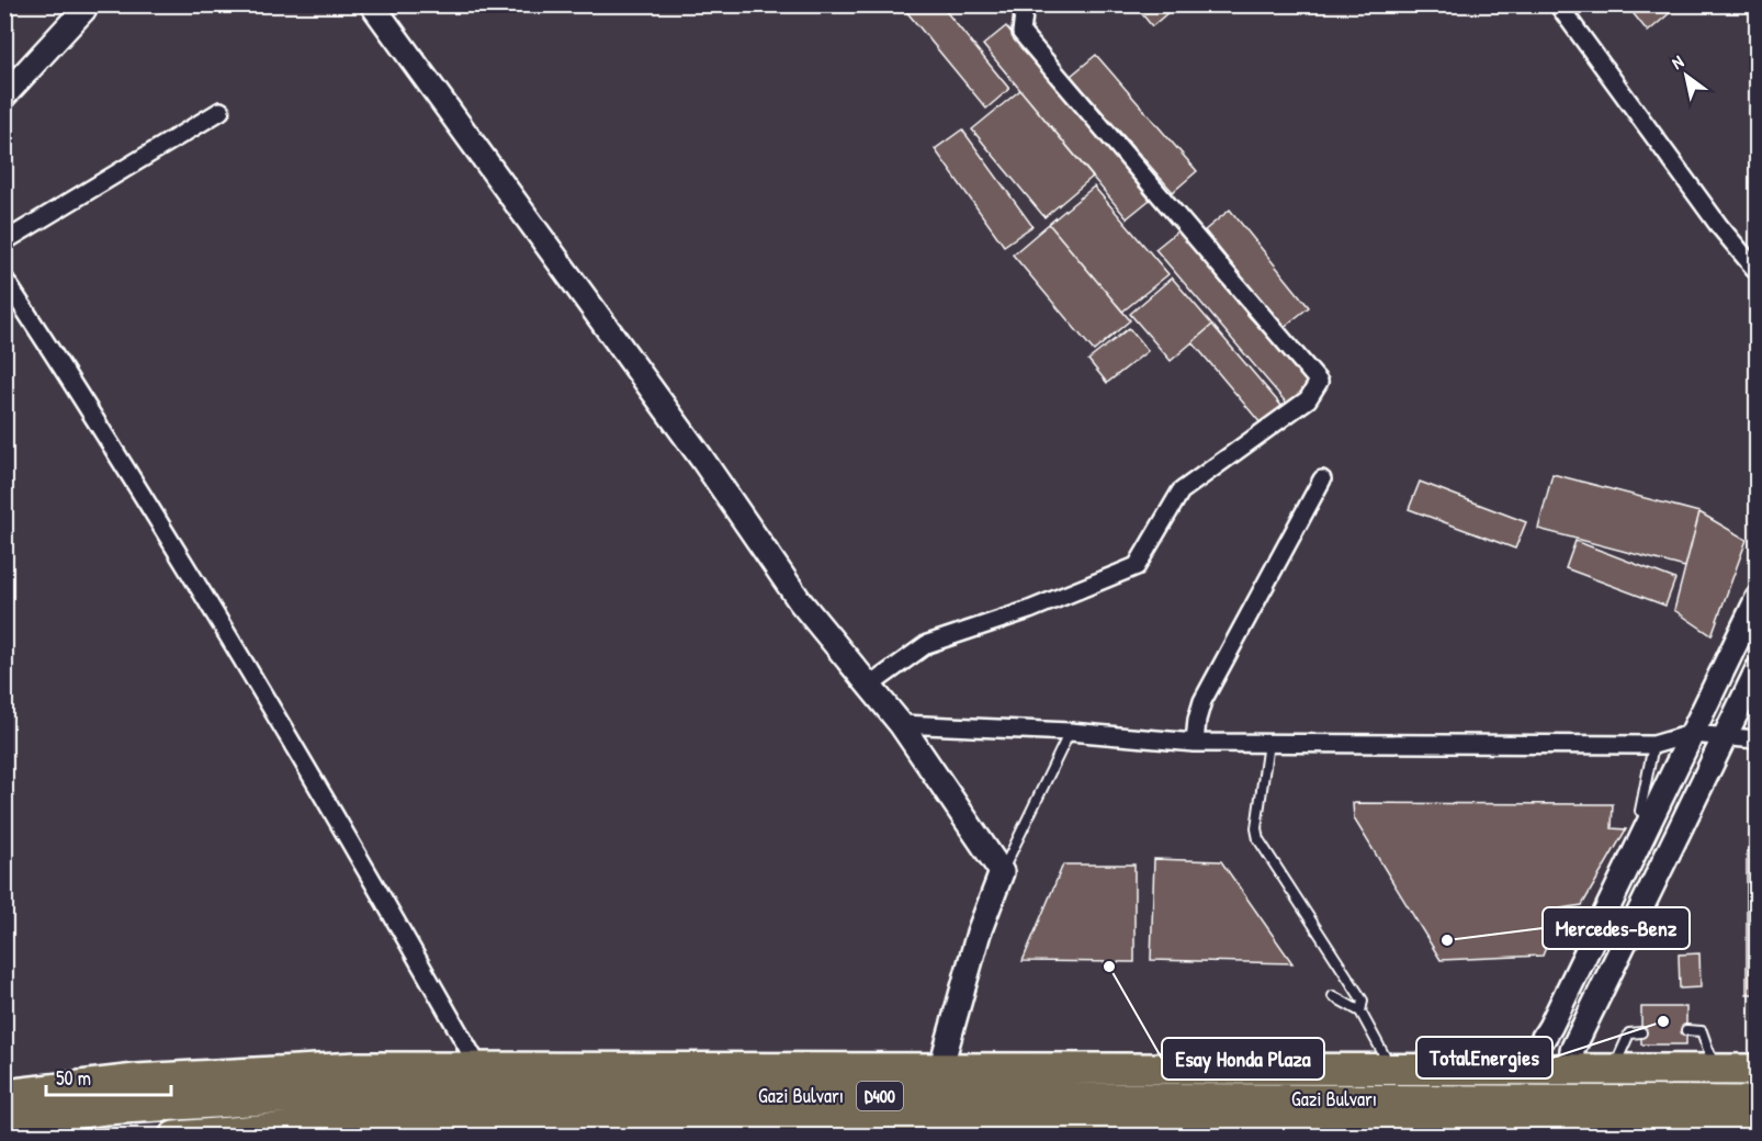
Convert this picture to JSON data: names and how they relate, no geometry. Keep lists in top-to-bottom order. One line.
{"streets":{"highway":["Gazi Bulvarı","D400"]},"places":["Mercedes-Benz","Esay Honda Plaza","TotalEnergies"],"scale_bar":"50 m","north":"top left"}
